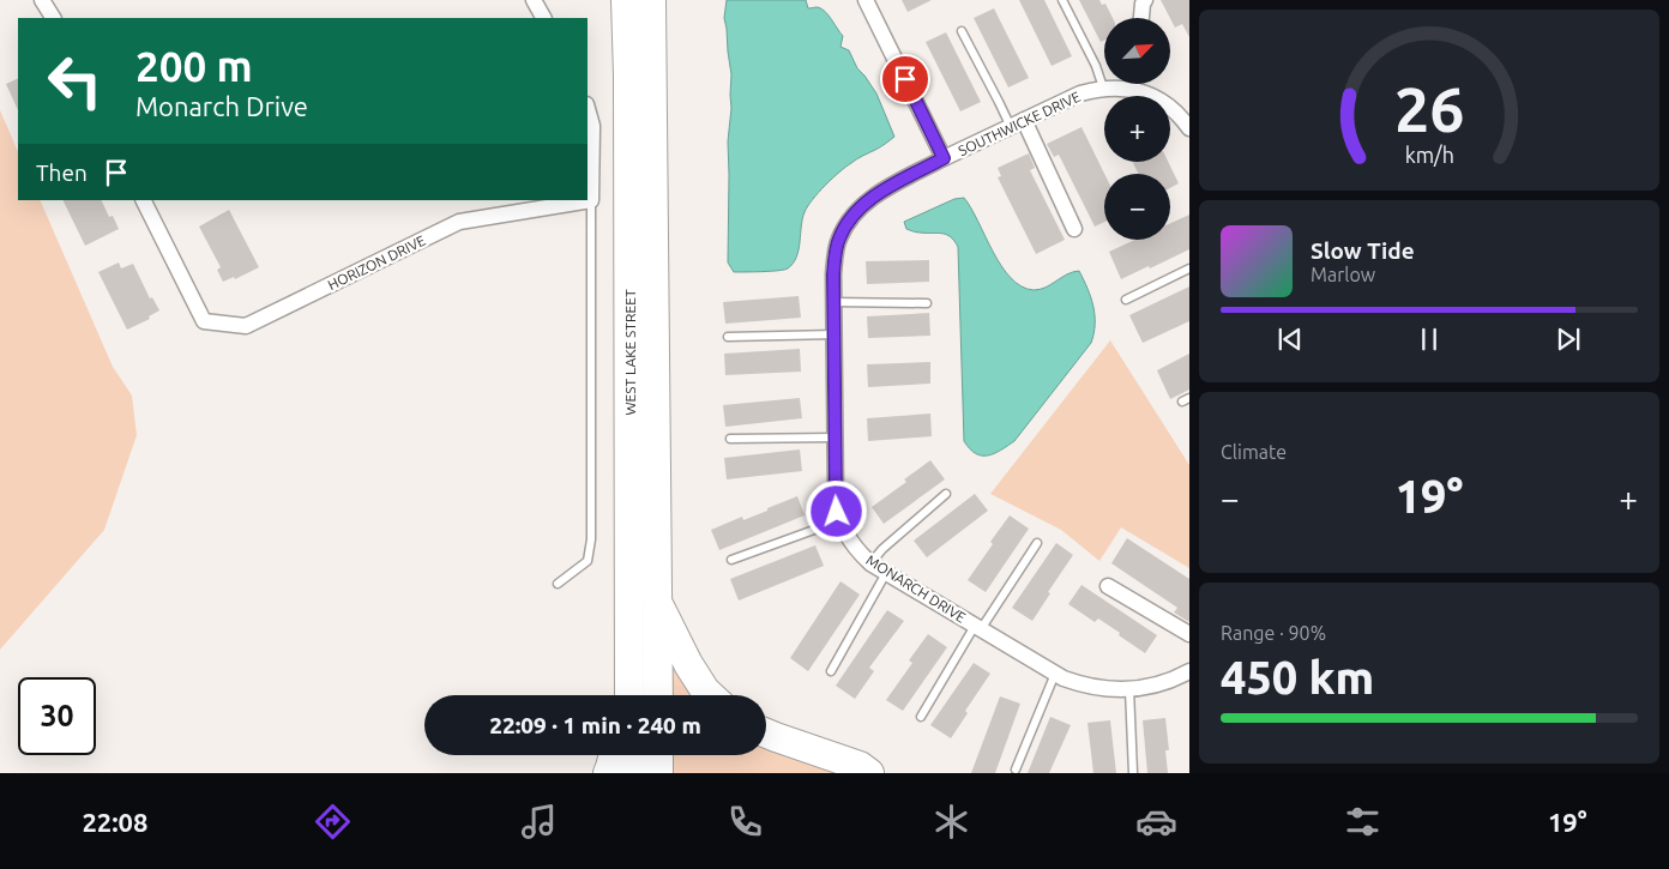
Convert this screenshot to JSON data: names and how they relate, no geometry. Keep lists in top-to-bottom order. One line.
{"streets":{"highway":["WEST LAKE STREET"],"street":["SOUTHWICKE DRIVE","HORIZON DRIVE","MONARCH DRIVE"]},"crossings":[["SOUTHWICKE DRIVE","MONARCH DRIVE"]],"north":"top right","page":{"map_buttons":["+","−"],"turn":["200 m","Monarch Drive"],"then":"Then","song":["Slow Tide","Marlow"],"tile":["Climate",["Range · 90%","450 km"]],"heat":["−","19°","+"],"limit":"30","trip":"22:09 · 1 min · 240 m","tabs":["22:08","19°"],"gauge":["26","km/h"]}}
